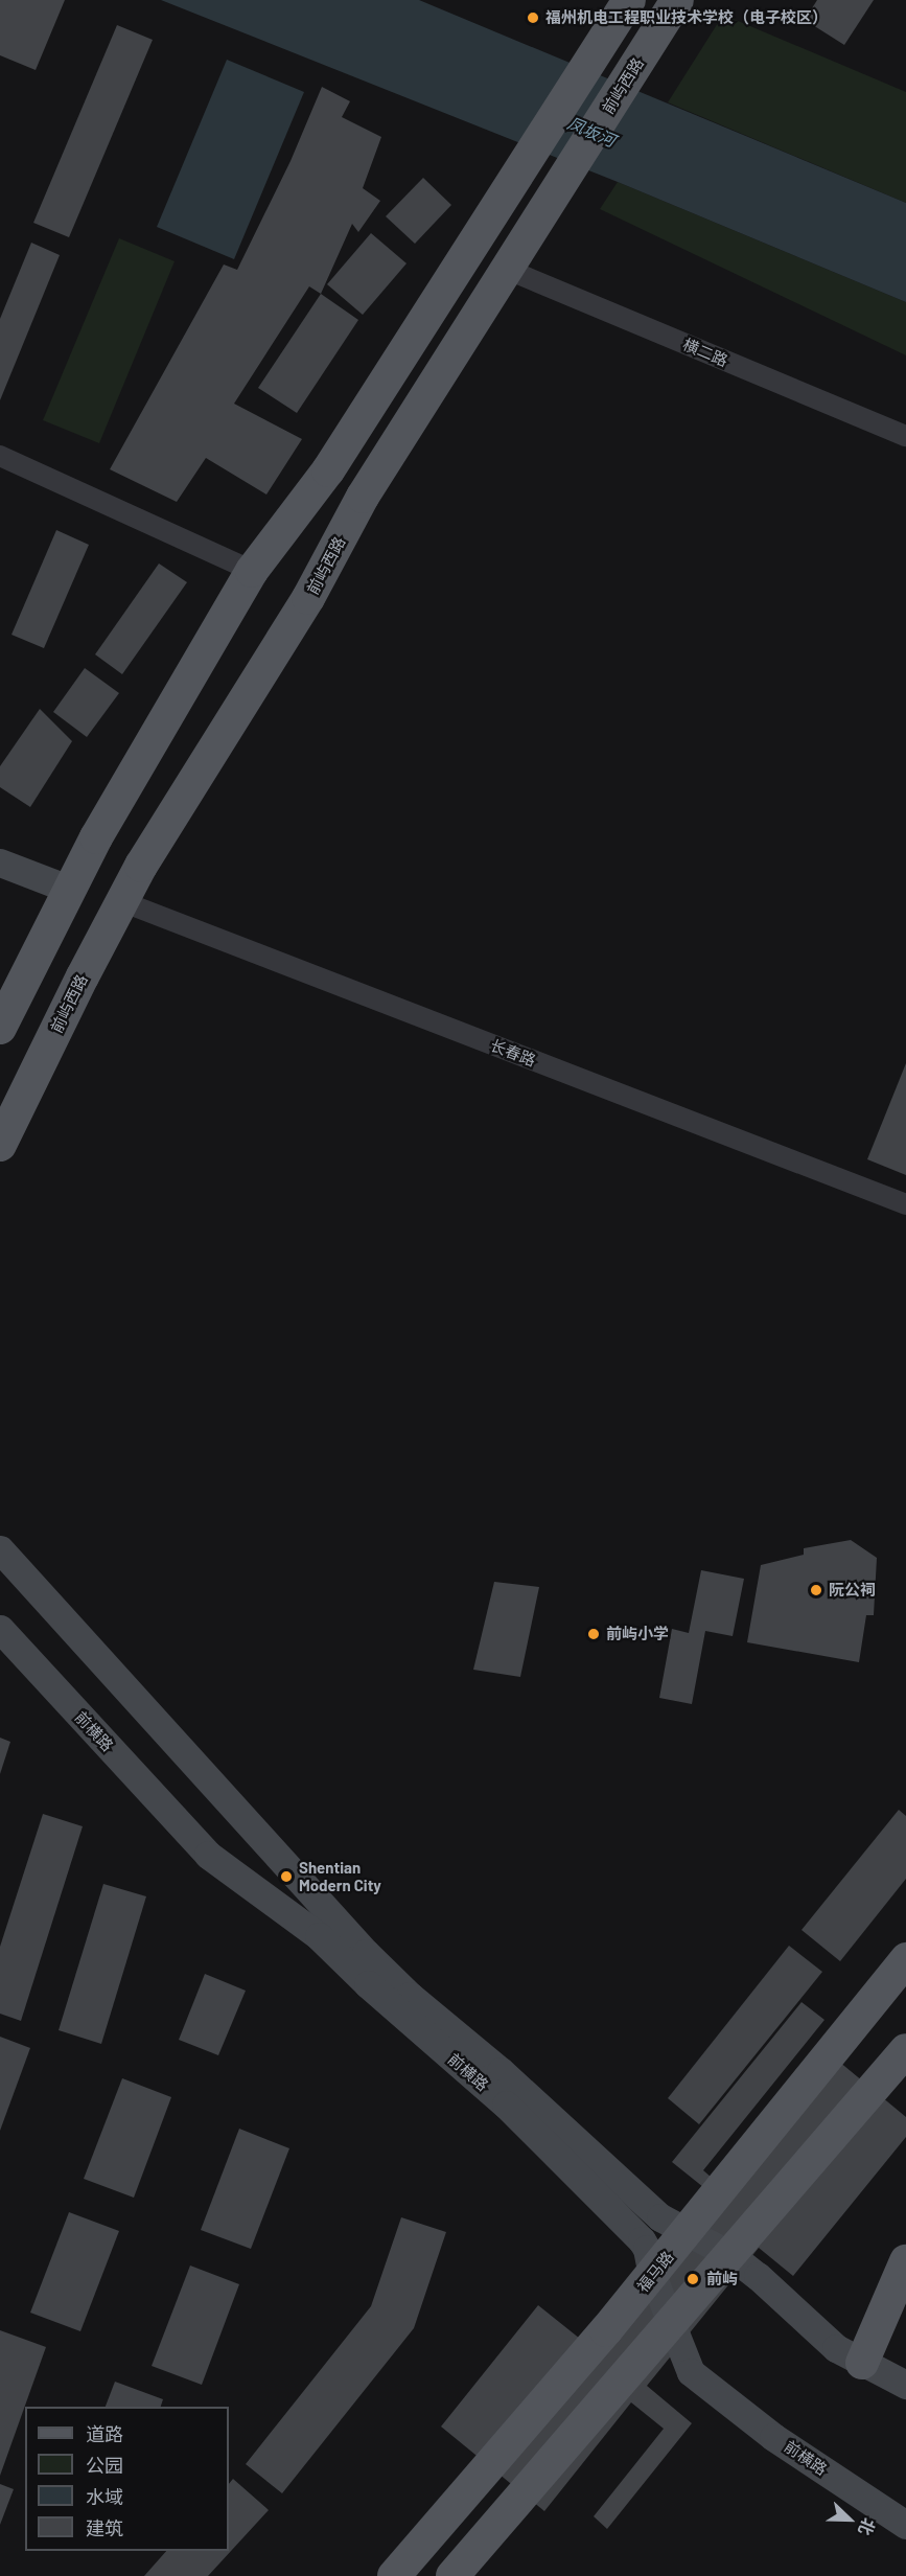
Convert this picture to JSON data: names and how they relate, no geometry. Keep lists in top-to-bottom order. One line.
{"streets":{"main road":["前屿西路","前横路","福马路"],"street":["横二路","长春路"]},"crossings":[["前屿西路","横二路"],["前屿西路","长春路"],["前横路","福马路"]],"water":["凤坂河"],"places":["福州机电工程职业技术学校（电子校区）","阮公祠","前屿小学","Shentian Modern City","前屿"],"legend":["道路","公园","水域","建筑"],"north":"bottom right"}
